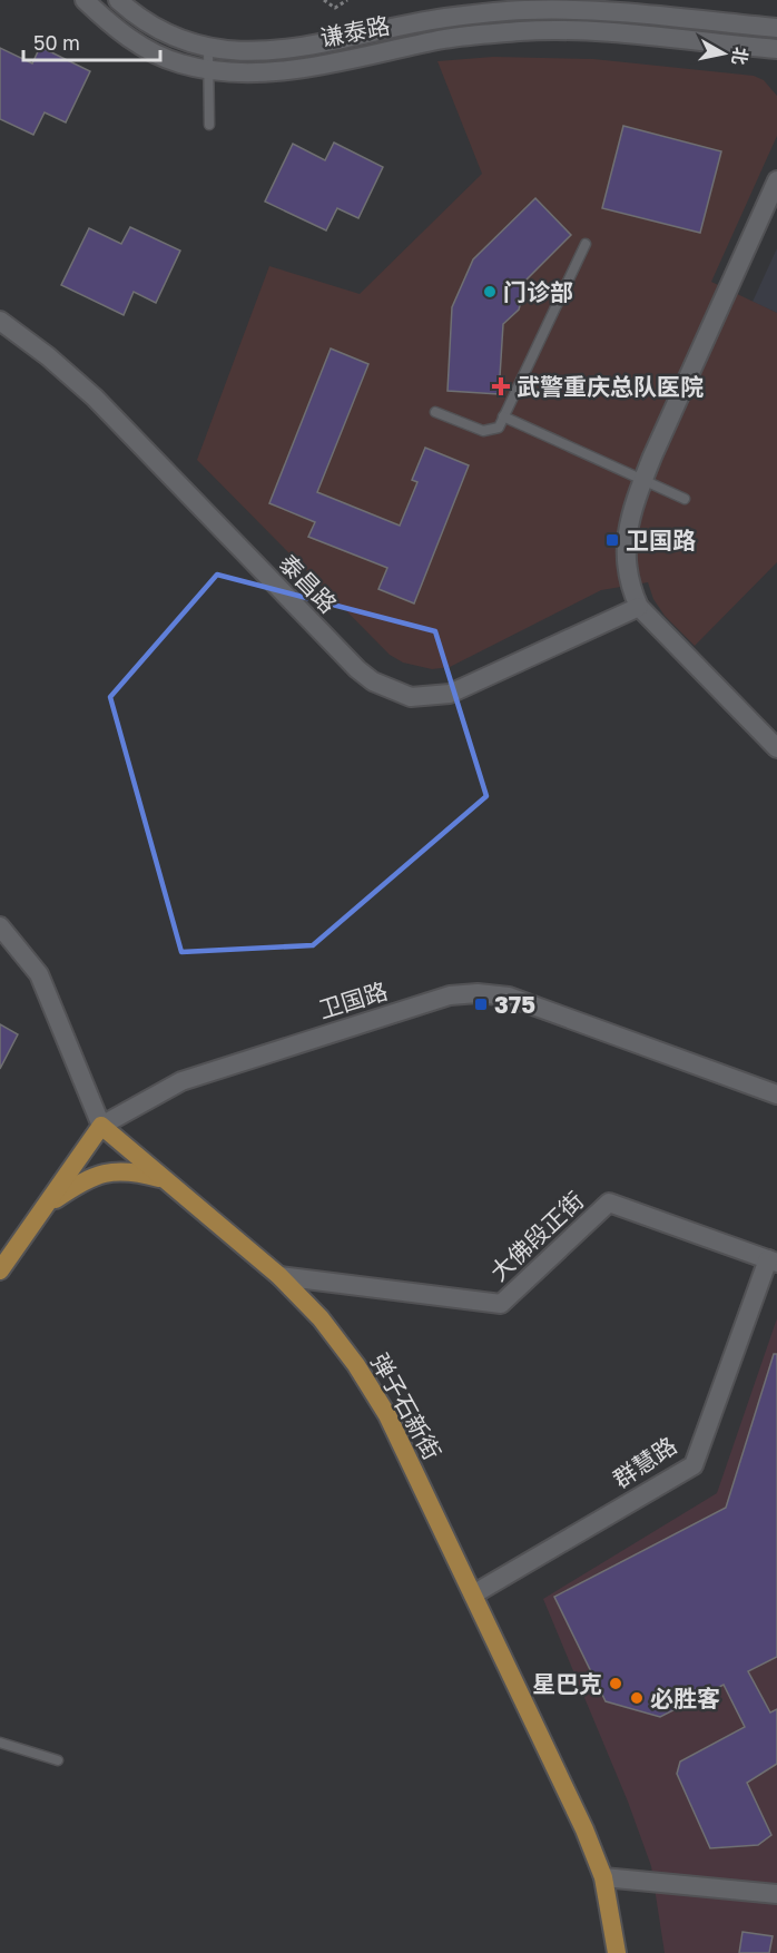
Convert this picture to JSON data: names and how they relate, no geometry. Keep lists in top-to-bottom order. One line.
{"streets":{"main road":["弹子石新街"],"street":["谦泰路","泰昌路","卫国路","大佛段正街","群慧路"]},"crossings":[["卫国路","弹子石新街"],["大佛段正街","弹子石新街"],["大佛段正街","群慧路"],["弹子石新街","群慧路"]],"places":{"other":["门诊部","星巴克","必胜客"],"health":["武警重庆总队医院"],"transit":["卫国路","375"]},"scale_bar":"50 m","north":"right"}
